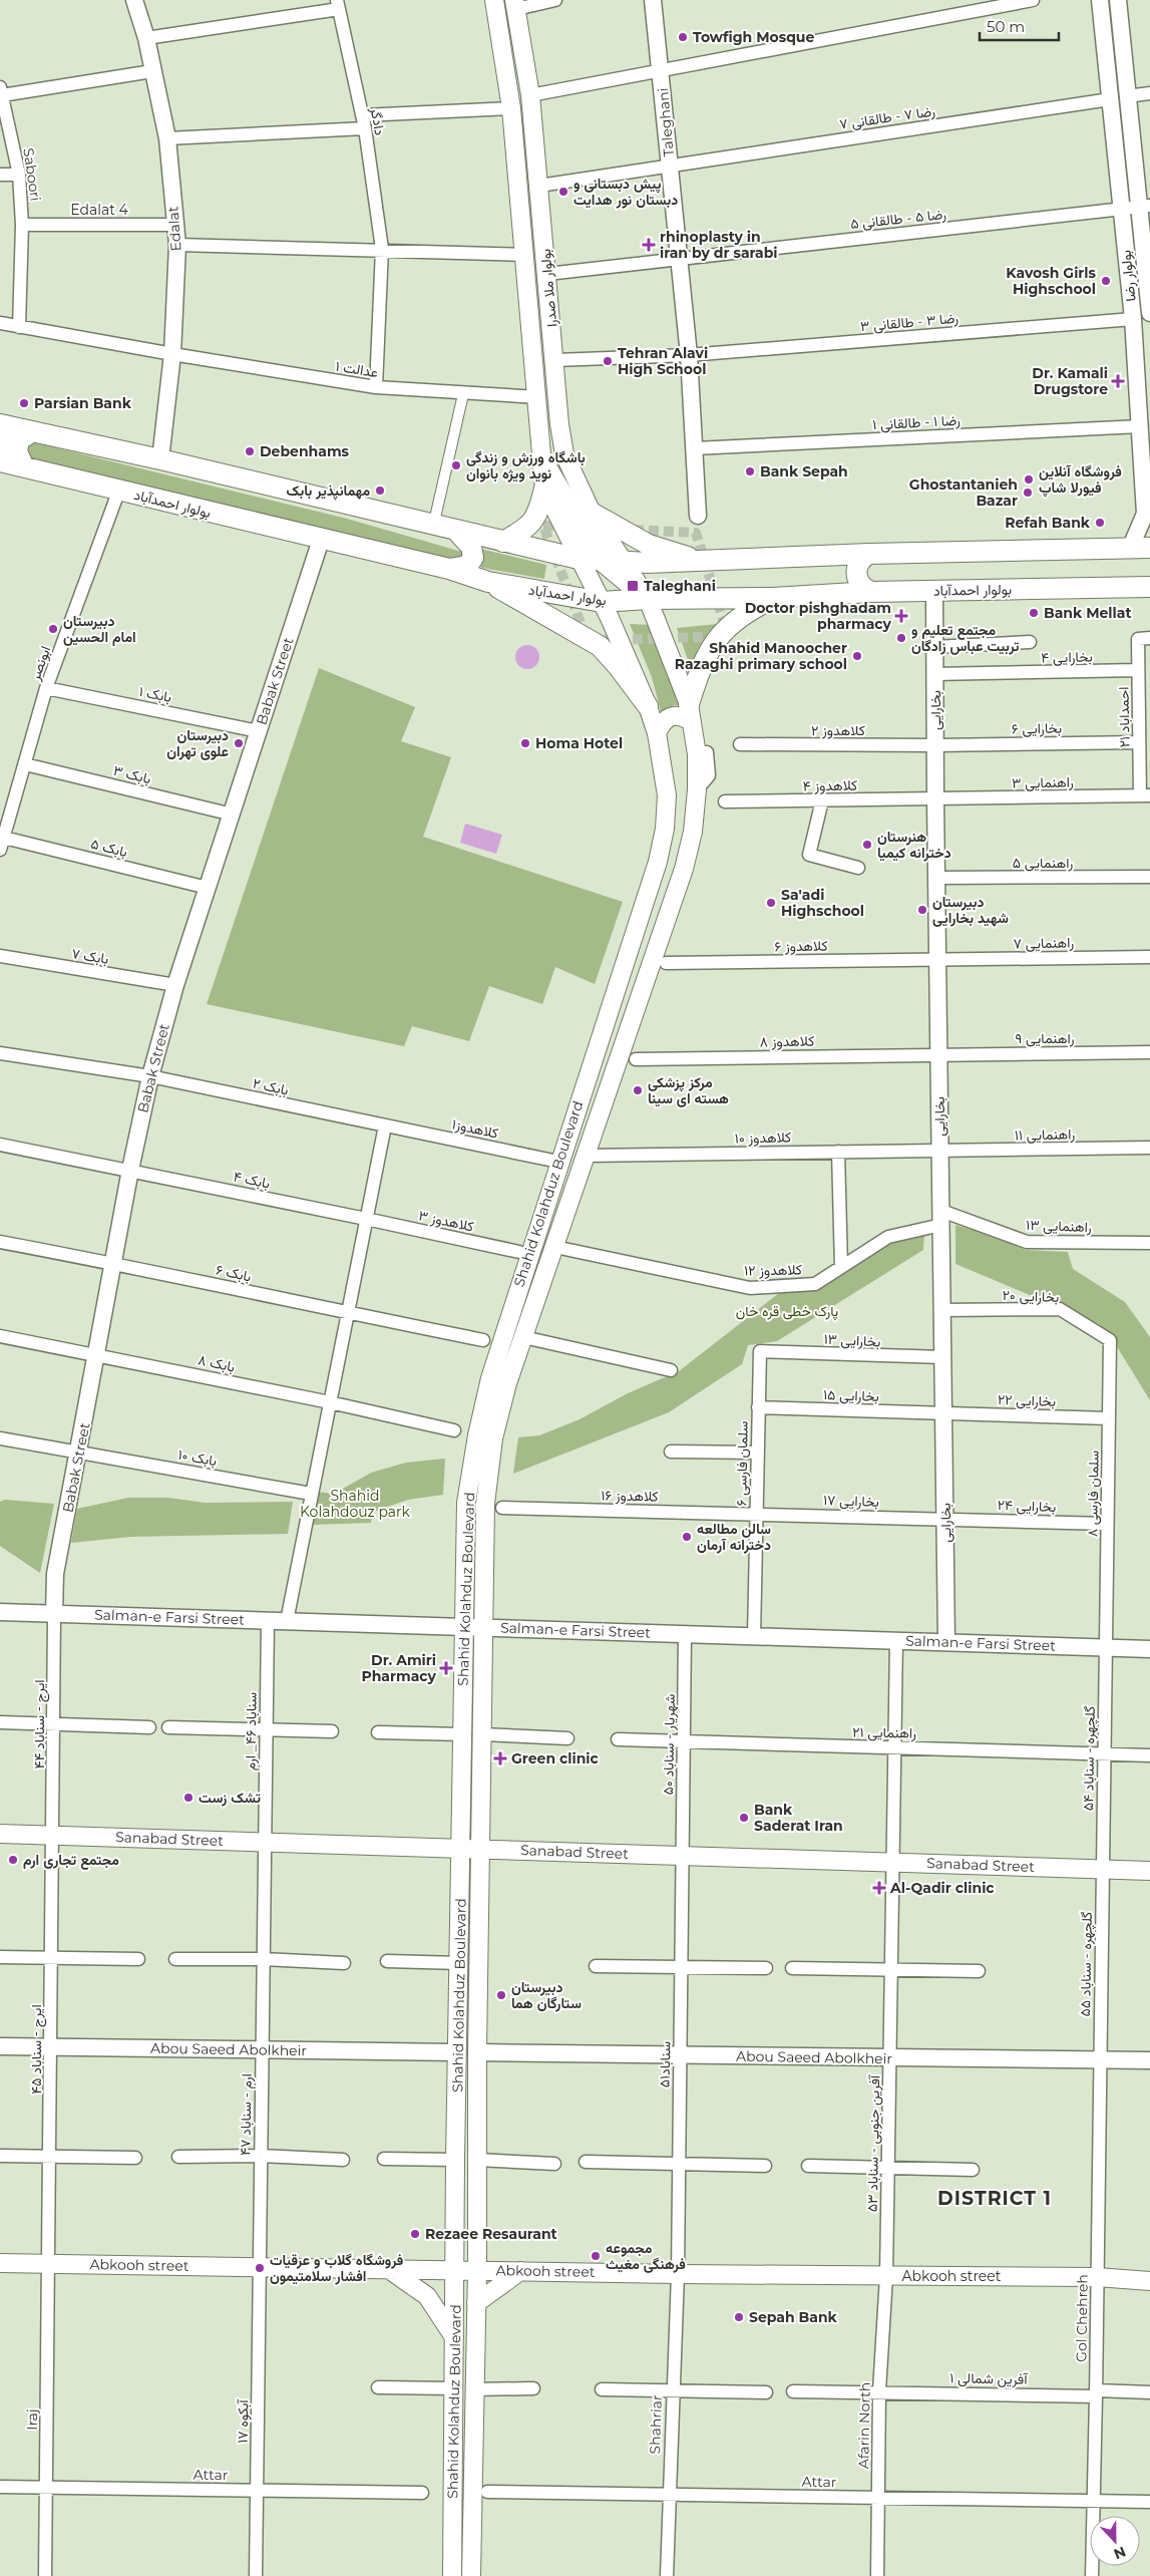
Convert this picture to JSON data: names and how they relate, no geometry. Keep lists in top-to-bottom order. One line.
{"streets":{"main road":["بولوار ملا صدرا","بولوار احمدآباد","Shahid Kolahduz Boulevard","Sanabad Street","Abkooh street"],"street":["رضا ۷ - طالقانی ۷","دادگر","Taleghani","Saboori","Edalat 4","رضا ۵ - طالقانی ۵","Edalat","بولوار رضا","رضا ۳ - طالقانی ۳","عدالت ۱","رضا ۱ - طالقانی ۱","بخارایی ۴","ابونصر","Babak Street","بابک ۱","بخارایی","احمداباد ۲۱","بخارایی ۶","کلاهدوز ۲","بابک ۳","راهنمایی ۳","کلاهدوز ۴","بابک ۵","راهنمایی ۵","راهنمایی ۷","کلاهدوز ۶","بابک ۷","راهنمایی ۹","کلاهدوز ۸","بابک ۲","کلاهدوز۱","راهنمایی ۱۱","کلاهدوز ۱۰","بابک ۴","کلاهدوز ۳","راهنمایی ۱۳","کلاهدوز ۱۲","بابک ۶","بخارایی ۲۰","بخارایی ۱۳","بابک ۸","بخارایی ۱۵","بخارایی ۲۲","بابک ۱۰","سلمان فارسی ۶","سلمان فارسی ۸","کلاهدوز ۱۶","بخارایی ۱۷","بخارایی ۲۴","Salman-e Farsi Street","ایرج - سناباد ۴۴","سناباد ۴۶_ ارم","راهنمایی ۲۱","شهریار - سناباد ۵۰","گلچهره - سناباد ۵۴","گلچهره - سناباد ۵۵","ایرج - سناباد ۴۵","Abou Saeed Abolkheir","سناباد۵۱","ارم - سناباد ۴۷","آفرین جنوبی - سناباد ۵۳","Gol Chehreh","آفرين شمالى ١","Iraj","آبکوه ۱۷","Shahriar","Afarin North","Attar"]},"crossings":[["رضا ۷ - طالقانی ۷","Taleghani"],["رضا ۷ - طالقانی ۷","بولوار رضا"],["رضا ۷ - طالقانی ۷","بولوار ملا صدرا"],["دادگر","عدالت ۱"],["Taleghani","رضا ۵ - طالقانی ۵"],["Taleghani","رضا ۳ - طالقانی ۳"],["Taleghani","رضا ۱ - طالقانی ۱"],["Saboori","Edalat 4"],["Saboori","عدالت ۱"],["Edalat 4","Edalat"],["رضا ۵ - طالقانی ۵","بولوار رضا"],["رضا ۵ - طالقانی ۵","بولوار ملا صدرا"],["Edalat","عدالت ۱"],["بولوار رضا","رضا ۳ - طالقانی ۳"],["بولوار رضا","رضا ۱ - طالقانی ۱"],["بولوار ملا صدرا","رضا ۳ - طالقانی ۳"],["بولوار ملا صدرا","عدالت ۱"],["بولوار ملا صدرا","Shahid Kolahduz Boulevard"],["بولوار احمدآباد","ابونصر"],["بولوار احمدآباد","Babak Street"],["بولوار احمدآباد","بخارایی"],["بولوار احمدآباد","Shahid Kolahduz Boulevard"],["بخارایی ۴","بخارایی"],["بخارایی ۴","احمداباد ۲۱"],["ابونصر","بابک ۱"],["ابونصر","بابک ۳"],["ابونصر","بابک ۵"],["Babak Street","بابک ۱"],["Babak Street","بابک ۳"],["Babak Street","بابک ۵"],["Babak Street","بابک ۷"],["Babak Street","بابک ۲"],["Babak Street","بابک ۴"],["Babak Street","بابک ۶"],["Babak Street","بابک ۸"],["Babak Street","بابک ۱۰"],["Babak Street","Salman-e Farsi Street"],["Babak Street","ایرج - سناباد ۴۴"],["بخارایی","بخارایی ۶"],["بخارایی","کلاهدوز ۲"],["بخارایی","راهنمایی ۳"],["بخارایی","کلاهدوز ۴"],["بخارایی","راهنمایی ۵"],["بخارایی","راهنمایی ۷"],["بخارایی","کلاهدوز ۶"],["بخارایی","راهنمایی ۹"],["بخارایی","کلاهدوز ۸"],["بخارایی","راهنمایی ۱۱"],["بخارایی","کلاهدوز ۱۰"],["بخارایی","راهنمایی ۱۳"],["بخارایی","کلاهدوز ۱۲"],["بخارایی","بخارایی ۲۰"],["بخارایی","بخارایی ۱۳"],["بخارایی","بخارایی ۱۵"],["بخارایی","بخارایی ۲۲"],["بخارایی","بخارایی ۱۷"],["بخارایی","بخارایی ۲۴"],["بخارایی","Salman-e Farsi Street"],["احمداباد ۲۱","بخارایی ۶"],["احمداباد ۲۱","راهنمایی ۳"],["بخارایی ۶","کلاهدوز ۲"],["راهنمایی ۳","کلاهدوز ۴"],["راهنمایی ۷","کلاهدوز ۶"],["راهنمایی ۹","کلاهدوز ۸"],["بابک ۲","کلاهدوز۱"],["کلاهدوز۱","Shahid Kolahduz Boulevard"],["راهنمایی ۱۱","کلاهدوز ۱۰"],["کلاهدوز ۱۰","Shahid Kolahduz Boulevard"],["بابک ۴","کلاهدوز ۳"],["Shahid Kolahduz Boulevard","Salman-e Farsi Street"],["Shahid Kolahduz Boulevard","Sanabad Street"],["Shahid Kolahduz Boulevard","Abou Saeed Abolkheir"],["Shahid Kolahduz Boulevard","Abkooh street"],["راهنمایی ۱۳","کلاهدوز ۱۲"],["بخارایی ۲۰","سلمان فارسی ۸"],["بخارایی ۱۳","سلمان فارسی ۶"],["بخارایی ۱۵","بخارایی ۲۲"],["بخارایی ۱۵","سلمان فارسی ۶"],["بخارایی ۲۲","سلمان فارسی ۸"],["سلمان فارسی ۶","کلاهدوز ۱۶"],["سلمان فارسی ۶","بخارایی ۱۷"],["سلمان فارسی ۶","Salman-e Farsi Street"],["سلمان فارسی ۸","بخارایی ۲۴"],["سلمان فارسی ۸","Salman-e Farsi Street"],["سلمان فارسی ۸","گلچهره - سناباد ۵۴"],["کلاهدوز ۱۶","بخارایی ۱۷"],["بخارایی ۱۷","بخارایی ۲۴"],["Salman-e Farsi Street","ایرج - سناباد ۴۴"],["Salman-e Farsi Street","سناباد ۴۶_ ارم"],["Salman-e Farsi Street","شهریار - سناباد ۵۰"],["Salman-e Farsi Street","گلچهره - سناباد ۵۴"],["Salman-e Farsi Street","آفرین جنوبی - سناباد ۵۳"],["ایرج - سناباد ۴۴","Sanabad Street"],["ایرج - سناباد ۴۴","ایرج - سناباد ۴۵"],["سناباد ۴۶_ ارم","Sanabad Street"],["سناباد ۴۶_ ارم","ارم - سناباد ۴۷"],["راهنمایی ۲۱","شهریار - سناباد ۵۰"],["راهنمایی ۲۱","گلچهره - سناباد ۵۴"],["راهنمایی ۲۱","آفرین جنوبی - سناباد ۵۳"],["شهریار - سناباد ۵۰","Sanabad Street"],["شهریار - سناباد ۵۰","سناباد۵۱"],["گلچهره - سناباد ۵۴","Sanabad Street"],["گلچهره - سناباد ۵۴","گلچهره - سناباد ۵۵"],["Sanabad Street","گلچهره - سناباد ۵۵"],["Sanabad Street","ایرج - سناباد ۴۵"],["Sanabad Street","سناباد۵۱"],["Sanabad Street","ارم - سناباد ۴۷"],["Sanabad Street","آفرین جنوبی - سناباد ۵۳"],["گلچهره - سناباد ۵۵","Abou Saeed Abolkheir"],["گلچهره - سناباد ۵۵","Gol Chehreh"],["ایرج - سناباد ۴۵","Abou Saeed Abolkheir"],["ایرج - سناباد ۴۵","Abkooh street"],["ایرج - سناباد ۴۵","Iraj"],["Abou Saeed Abolkheir","سناباد۵۱"],["Abou Saeed Abolkheir","ارم - سناباد ۴۷"],["Abou Saeed Abolkheir","آفرین جنوبی - سناباد ۵۳"],["Abou Saeed Abolkheir","Gol Chehreh"],["سناباد۵۱","Abkooh street"],["سناباد۵۱","Shahriar"],["ارم - سناباد ۴۷","Abkooh street"],["ارم - سناباد ۴۷","آبکوه ۱۷"],["آفرین جنوبی - سناباد ۵۳","Abkooh street"],["آفرین جنوبی - سناباد ۵۳","Afarin North"],["Abkooh street","Gol Chehreh"],["Abkooh street","Iraj"],["Abkooh street","آبکوه ۱۷"],["Abkooh street","Shahriar"],["Abkooh street","Afarin North"],["Gol Chehreh","آفرين شمالى ١"],["Gol Chehreh","Attar"],["آفرين شمالى ١","Afarin North"],["Iraj","Attar"],["آبکوه ۱۷","Attar"],["Shahriar","Attar"],["Afarin North","Attar"]],"districts":["DISTRICT 1"],"parks":["پارک خطی قره خان","Shahid Kolahdouz park"],"places":{"other":["Towfigh Mosque","پیش دبستانی و دبستان نور هدایت","Kavosh Girls Highschool","Tehran Alavi High School","Parsian Bank","Debenhams","باشگاه ورزش و زندگی نوید ویژه بانوان","Bank Sepah","فروشگاه آنلاین فیورلا شاپ","مهمانپذیر بابک","Ghostantanieh Bazar","Refah Bank","Bank Mellat","دبیرستان امام الحسین","مجتمع تعلیم و تربیت عباس زادگان","Shahid Manoocher Razaghi primary school","دبیرستان علوی تهران","Homa Hotel","هنرستان دخترانه کیمیا","Sa'adi Highschool","دبیرستان شهید بخارایی","مرکز پزشکی هسته ای سینا","سالن مطالعه دخترانه آرمان","تشک زست","Bank Saderat Iran","مجتمع تجاری ارم","دبیرستان ستارگان هما","Rezaee Resaurant","مجموعه فرهنگی مغیث","فروشگاه گلاب و عرقیات افشار سلامتیمون","Sepah Bank"],"health":["rhinoplasty in iran by dr sarabi","Dr. Kamali Drugstore","Doctor pishghadam pharmacy","Dr. Amiri Pharmacy","Green clinic","Al-Qadir clinic"],"transit":["Taleghani"]},"scale_bar":"50 m","north":"bottom"}
